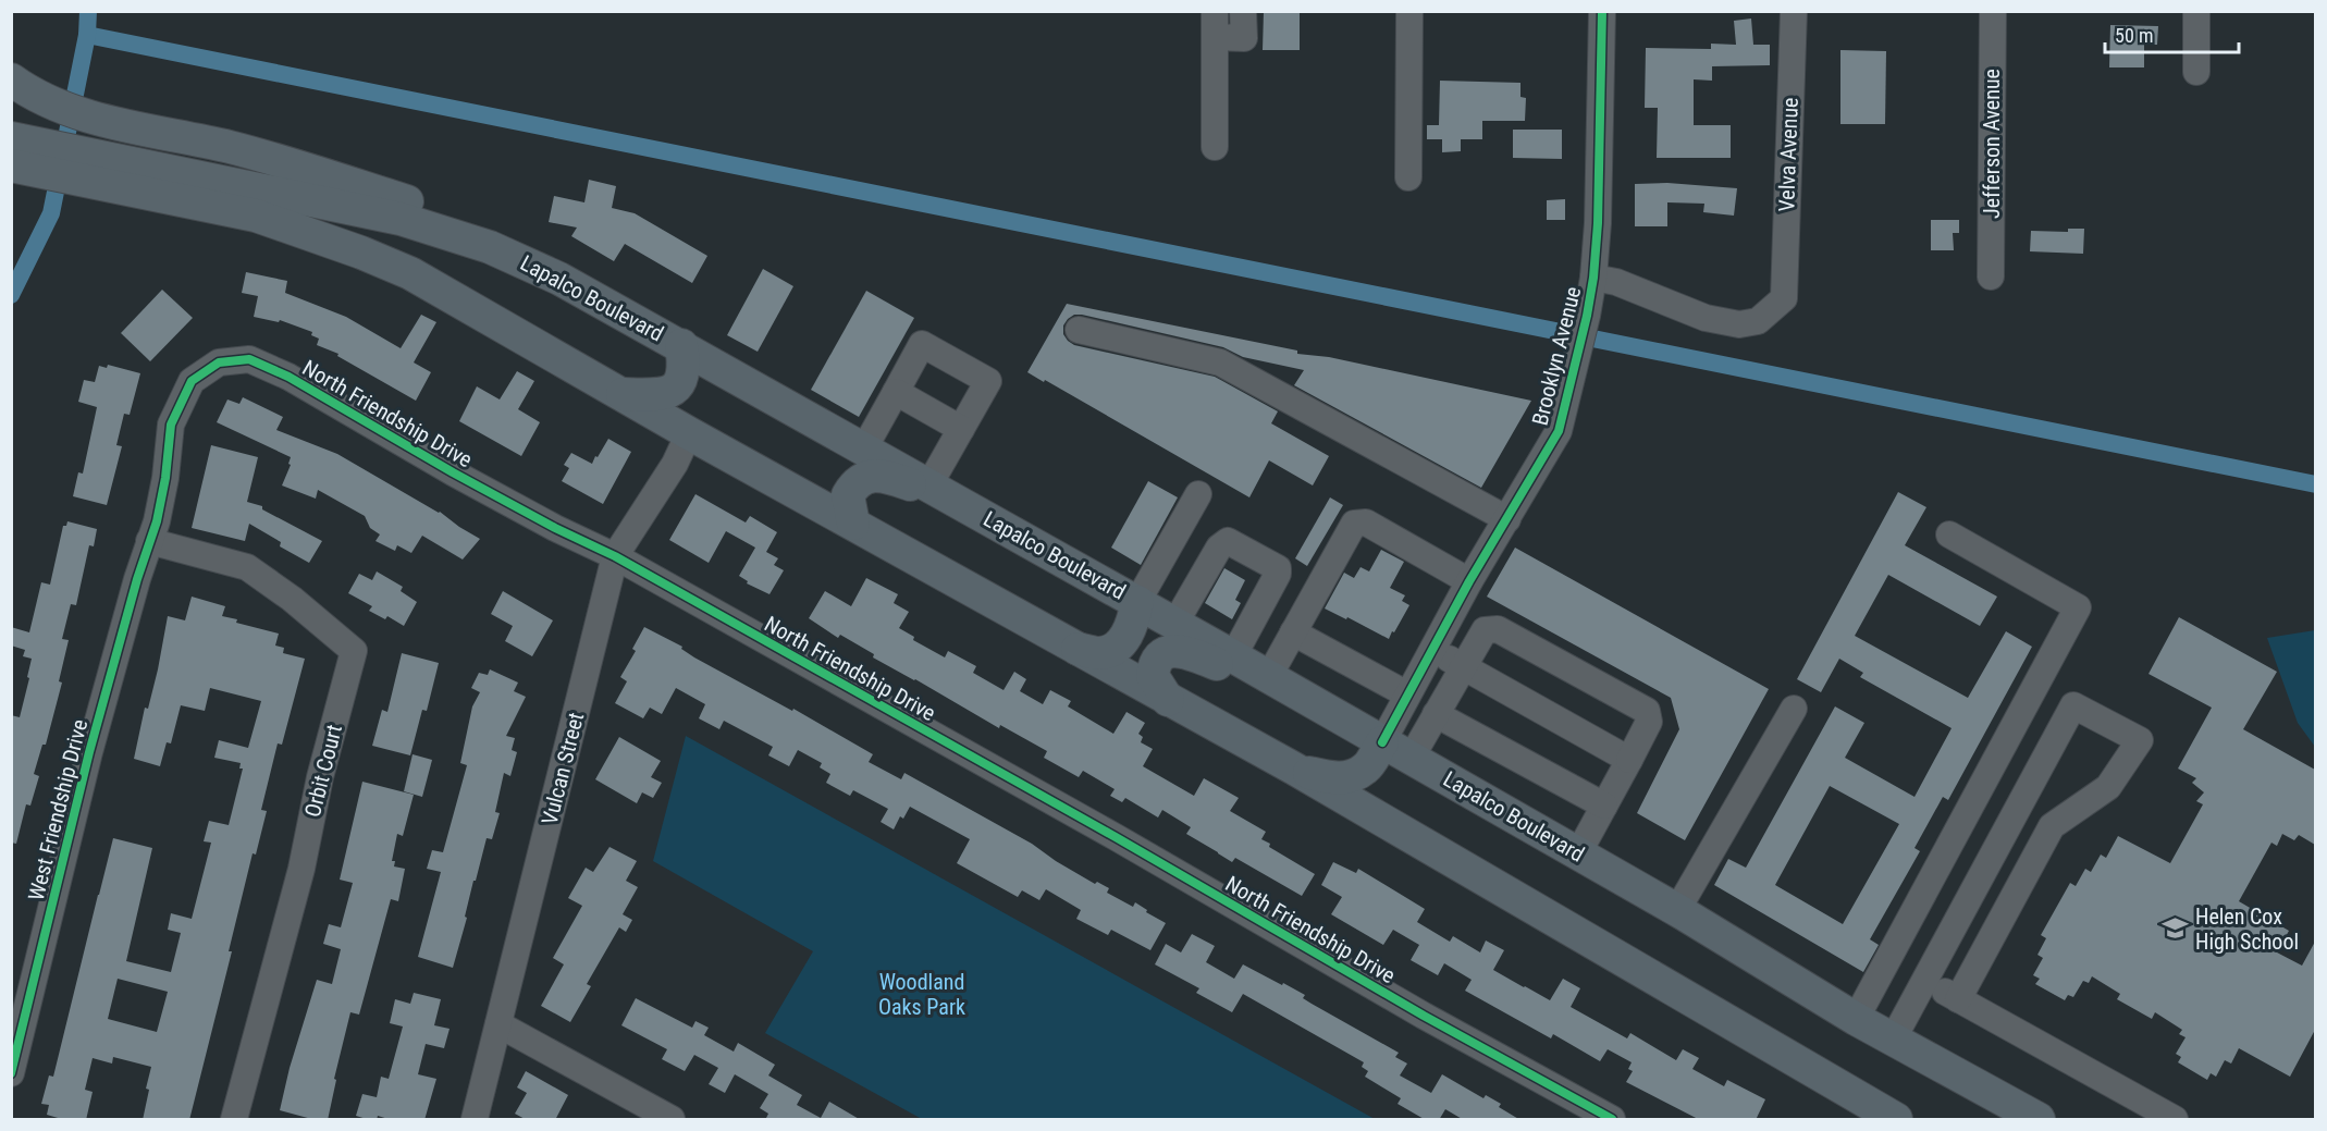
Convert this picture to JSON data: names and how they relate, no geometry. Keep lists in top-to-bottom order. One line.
{"streets":{"main road":["Lapalco Boulevard"],"street":["Jefferson Avenue","Velva Avenue","Brooklyn Avenue","North Friendship Drive","Vulcan Street","Orbit Court","West Friendship Drive"]},"crossings":[["Velva Avenue","Brooklyn Avenue"],["Lapalco Boulevard","Brooklyn Avenue"],["Lapalco Boulevard","Vulcan Street"],["North Friendship Drive","Vulcan Street"],["North Friendship Drive","Orbit Court"],["North Friendship Drive","West Friendship Drive"]],"parks":["Woodland Oaks Park"],"places":{"school or university":["Helen Cox High School"]},"scale_bar":"50 m"}
